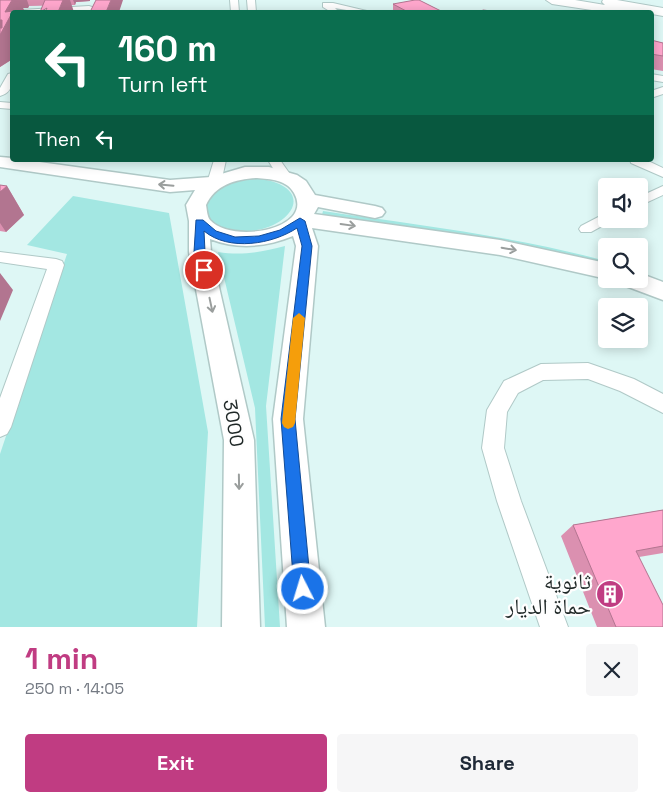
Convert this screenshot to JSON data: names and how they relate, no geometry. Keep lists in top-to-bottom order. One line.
{"streets":{"street":["3000"]},"places":{"building":["ثانوية حماة الديار"]},"page":{"turn":["160 m","Turn left"],"then":"Then","heading":["1 min","250 m · 14:05"],"buttons":["Exit","Share"]}}
